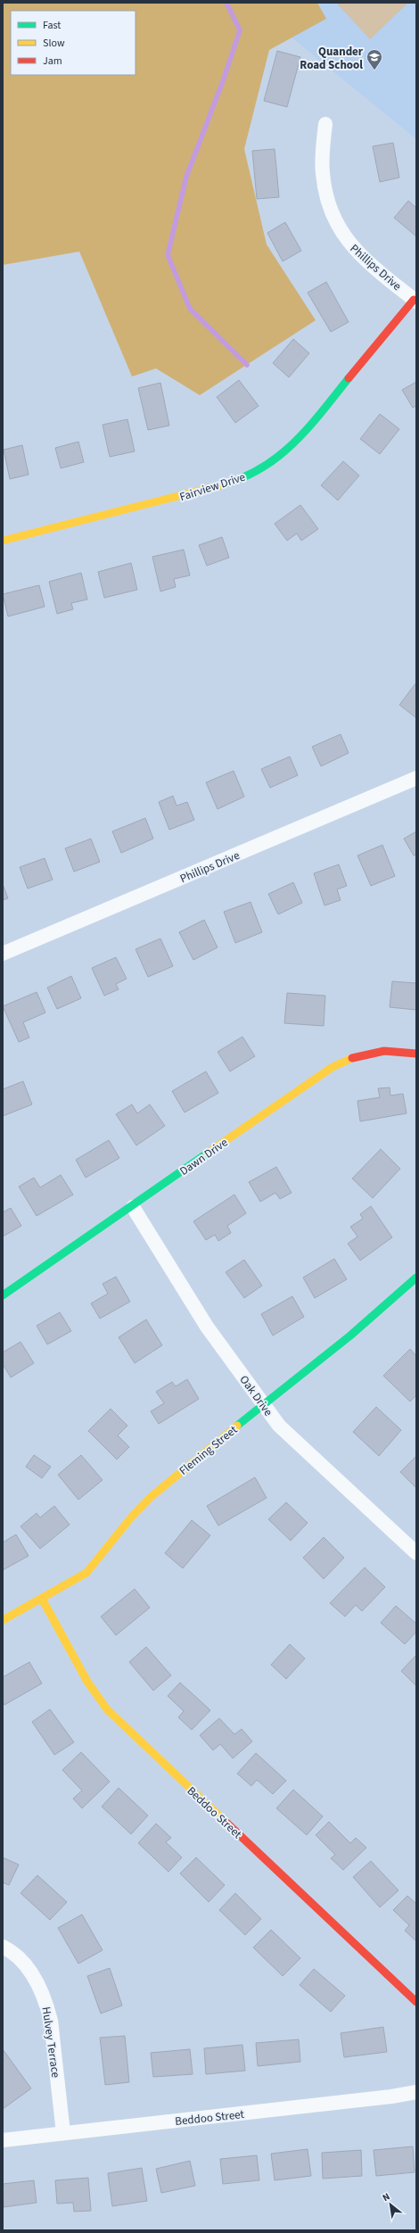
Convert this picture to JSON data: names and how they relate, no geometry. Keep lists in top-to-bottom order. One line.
{"streets":{"street":["Phillips Drive","Fairview Drive","Dawn Drive","Oak Drive","Fleming Street","Beddoo Street","Hulvey Terrace"]},"crossings":[["Phillips Drive","Fairview Drive"],["Dawn Drive","Oak Drive"],["Oak Drive","Fleming Street"],["Fleming Street","Beddoo Street"],["Beddoo Street","Hulvey Terrace"]],"places":{"school or university":["Quander Road School"]},"legend":["Fast","Slow","Jam"],"north":"top left"}
